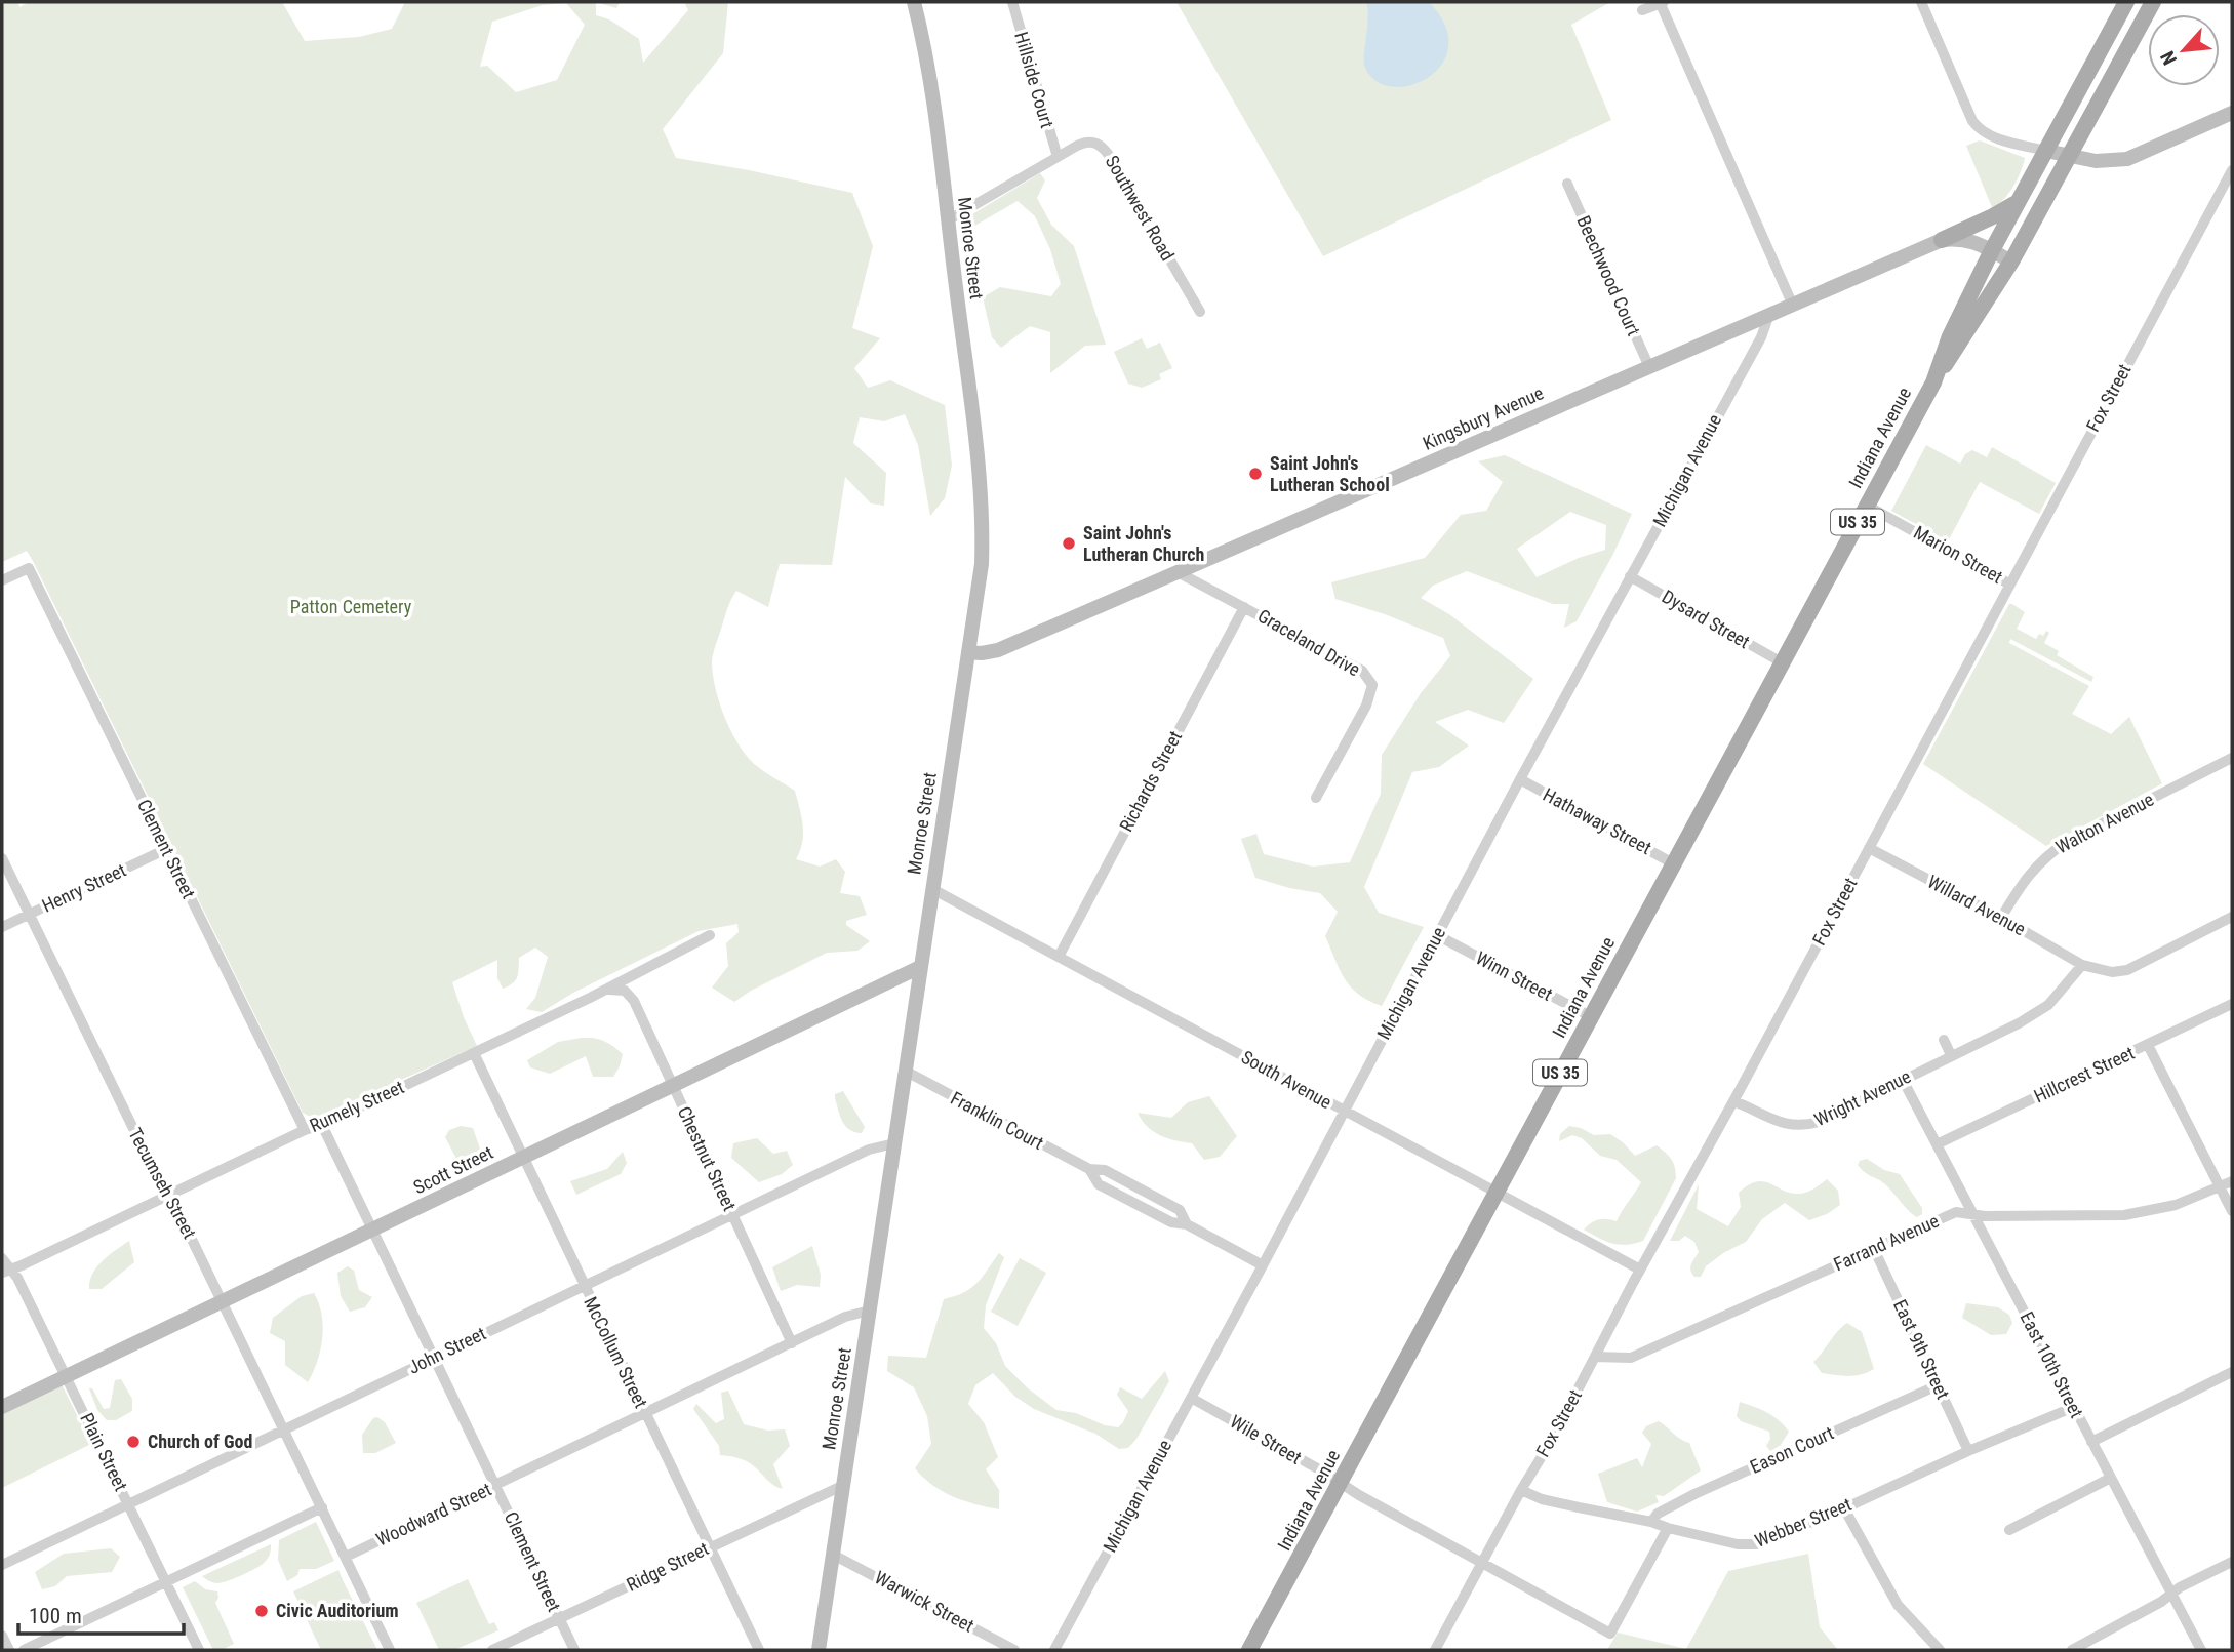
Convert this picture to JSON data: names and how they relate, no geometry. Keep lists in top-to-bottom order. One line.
{"streets":{"main road":["Indiana Avenue","US 35"],"street":["Hillside Court","Southwest Road","Monroe Street","Beechwood Court","Fox Street","Kingsbury Avenue","Michigan Avenue","Marion Street","Dysard Street","Graceland Drive","Richards Street","Hathaway Street","Walton Avenue","Clement Street","Henry Street","Willard Avenue","Winn Street","Hillcrest Street","South Avenue","Wright Avenue","Rumely Street","Franklin Court","Chestnut Street","Scott Street","Tecumseh Street","Farrand Avenue","East 9th Street","John Street","McCollum Street","East 10th Street","Wile Street","Eason Court","Plain Street","Woodward Street","Webber Street","Ridge Street","Warwick Street"]},"crossings":[["Hillside Court","Southwest Road"],["Southwest Road","Monroe Street"],["Monroe Street","Kingsbury Avenue"],["Monroe Street","South Avenue"],["Monroe Street","Franklin Court"],["Monroe Street","Scott Street"],["Monroe Street","John Street"],["Monroe Street","Woodward Street"],["Monroe Street","Ridge Street"],["Monroe Street","Warwick Street"],["Beechwood Court","Kingsbury Avenue"],["Fox Street","Marion Street"],["Fox Street","Willard Avenue"],["Fox Street","South Avenue"],["Fox Street","Wright Avenue"],["Fox Street","Farrand Avenue"],["Fox Street","Webber Street"],["Kingsbury Avenue","Indiana Avenue"],["Kingsbury Avenue","Michigan Avenue"],["Indiana Avenue","Marion Street"],["Indiana Avenue","Dysard Street"],["Indiana Avenue","Hathaway Street"],["Indiana Avenue","Winn Street"],["Indiana Avenue","South Avenue"],["Indiana Avenue","Wile Street"],["Michigan Avenue","Dysard Street"],["Michigan Avenue","Hathaway Street"],["Michigan Avenue","Winn Street"],["Michigan Avenue","South Avenue"],["Michigan Avenue","Franklin Court"],["Michigan Avenue","Wile Street"],["Graceland Drive","Richards Street"],["Richards Street","South Avenue"],["Walton Avenue","Willard Avenue"],["Clement Street","Henry Street"],["Clement Street","Rumely Street"],["Clement Street","Scott Street"],["Clement Street","John Street"],["Clement Street","Woodward Street"],["Clement Street","Ridge Street"],["Henry Street","Tecumseh Street"],["Willard Avenue","Wright Avenue"],["Hillcrest Street","East 10th Street"],["Wright Avenue","East 10th Street"],["Rumely Street","Chestnut Street"],["Rumely Street","Tecumseh Street"],["Rumely Street","McCollum Street"],["Rumely Street","Plain Street"],["Chestnut Street","Scott Street"],["Chestnut Street","John Street"],["Chestnut Street","Woodward Street"],["Scott Street","Tecumseh Street"],["Scott Street","McCollum Street"],["Scott Street","Plain Street"],["Tecumseh Street","John Street"],["Farrand Avenue","East 9th Street"],["Farrand Avenue","East 10th Street"],["East 9th Street","Eason Court"],["East 9th Street","Webber Street"],["John Street","McCollum Street"],["John Street","Plain Street"],["McCollum Street","Woodward Street"],["McCollum Street","Ridge Street"],["East 10th Street","Webber Street"],["Eason Court","Webber Street"]],"parks":["Patton Cemetery"],"places":["Saint John's Lutheran School","Saint John's Lutheran Church","Church of God","Civic Auditorium"],"scale_bar":"100 m","north":"bottom left"}
